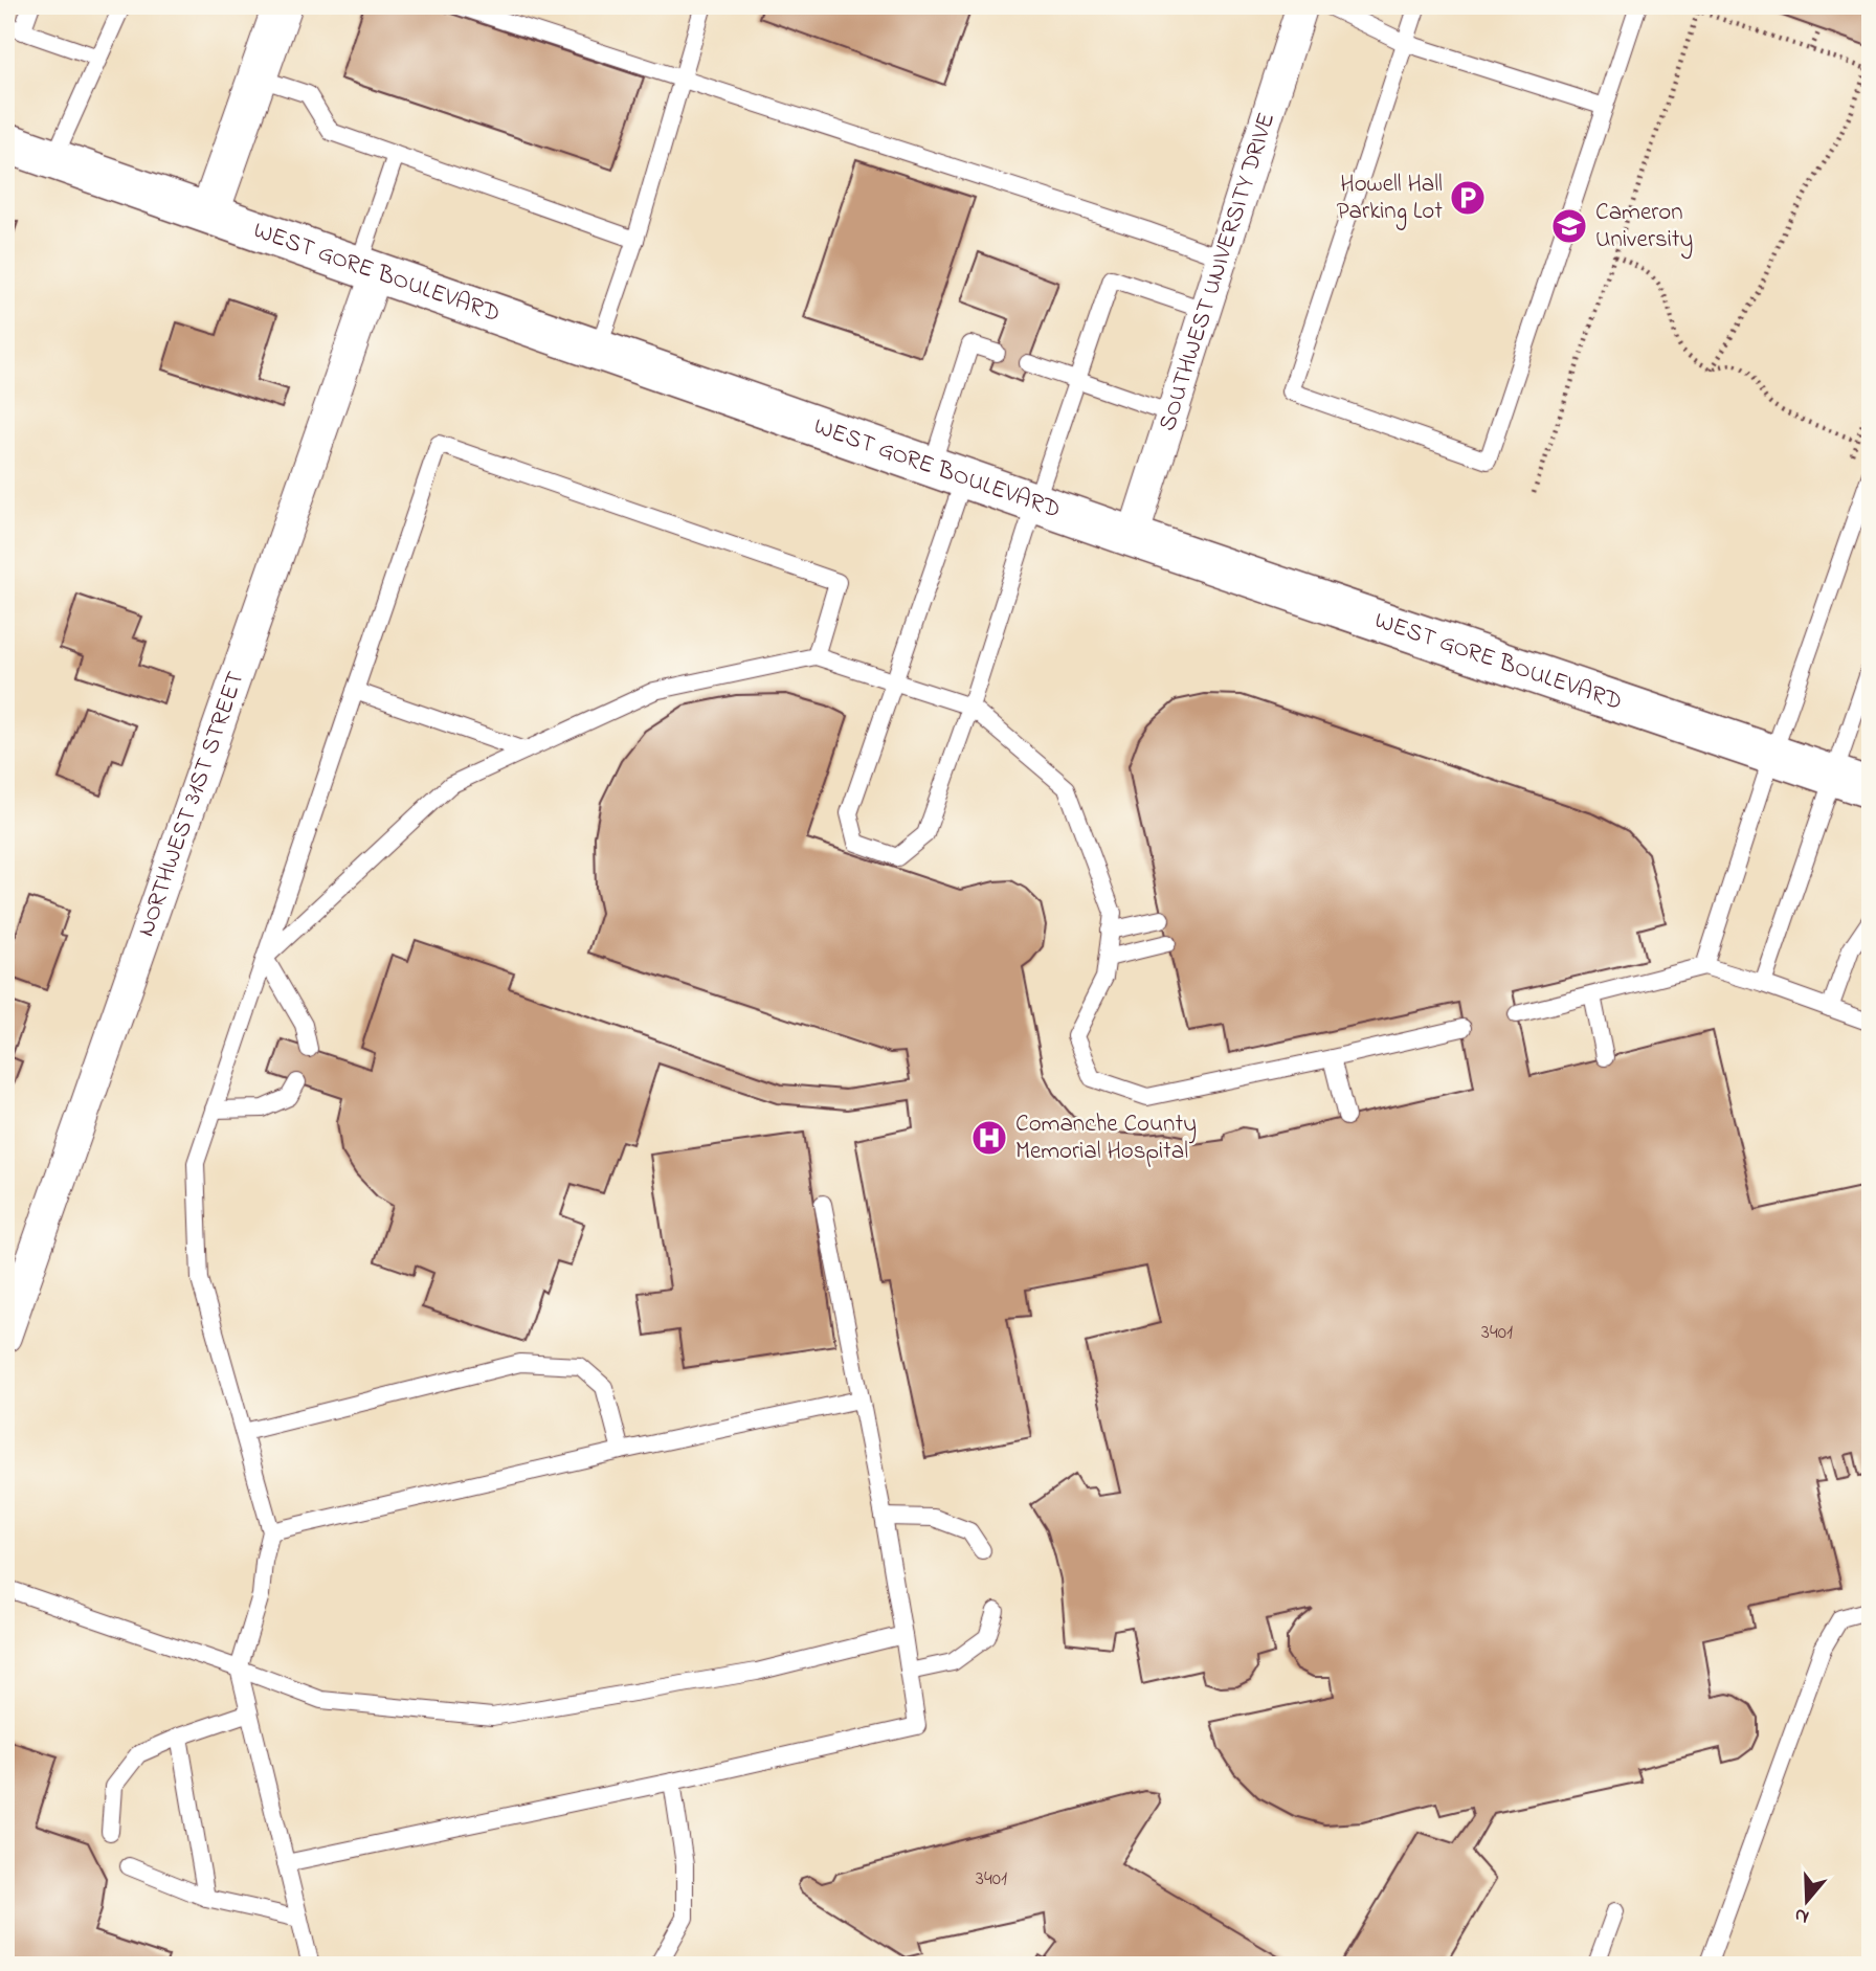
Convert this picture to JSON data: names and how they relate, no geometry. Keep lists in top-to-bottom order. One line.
{"streets":{"main road":["WEST GORE BOULEVARD"],"street":["SOUTHWEST UNIVERSITY DRIVE","NORTHWEST 31ST STREET"]},"crossings":[["SOUTHWEST UNIVERSITY DRIVE","WEST GORE BOULEVARD"],["WEST GORE BOULEVARD","NORTHWEST 31ST STREET"]],"places":{"parking":["Howell Hall Parking Lot"],"school or university":["Cameron University"],"hospital":["Comanche County Memorial Hospital"]},"house_numbers":["3401","3401"],"north":"bottom"}
